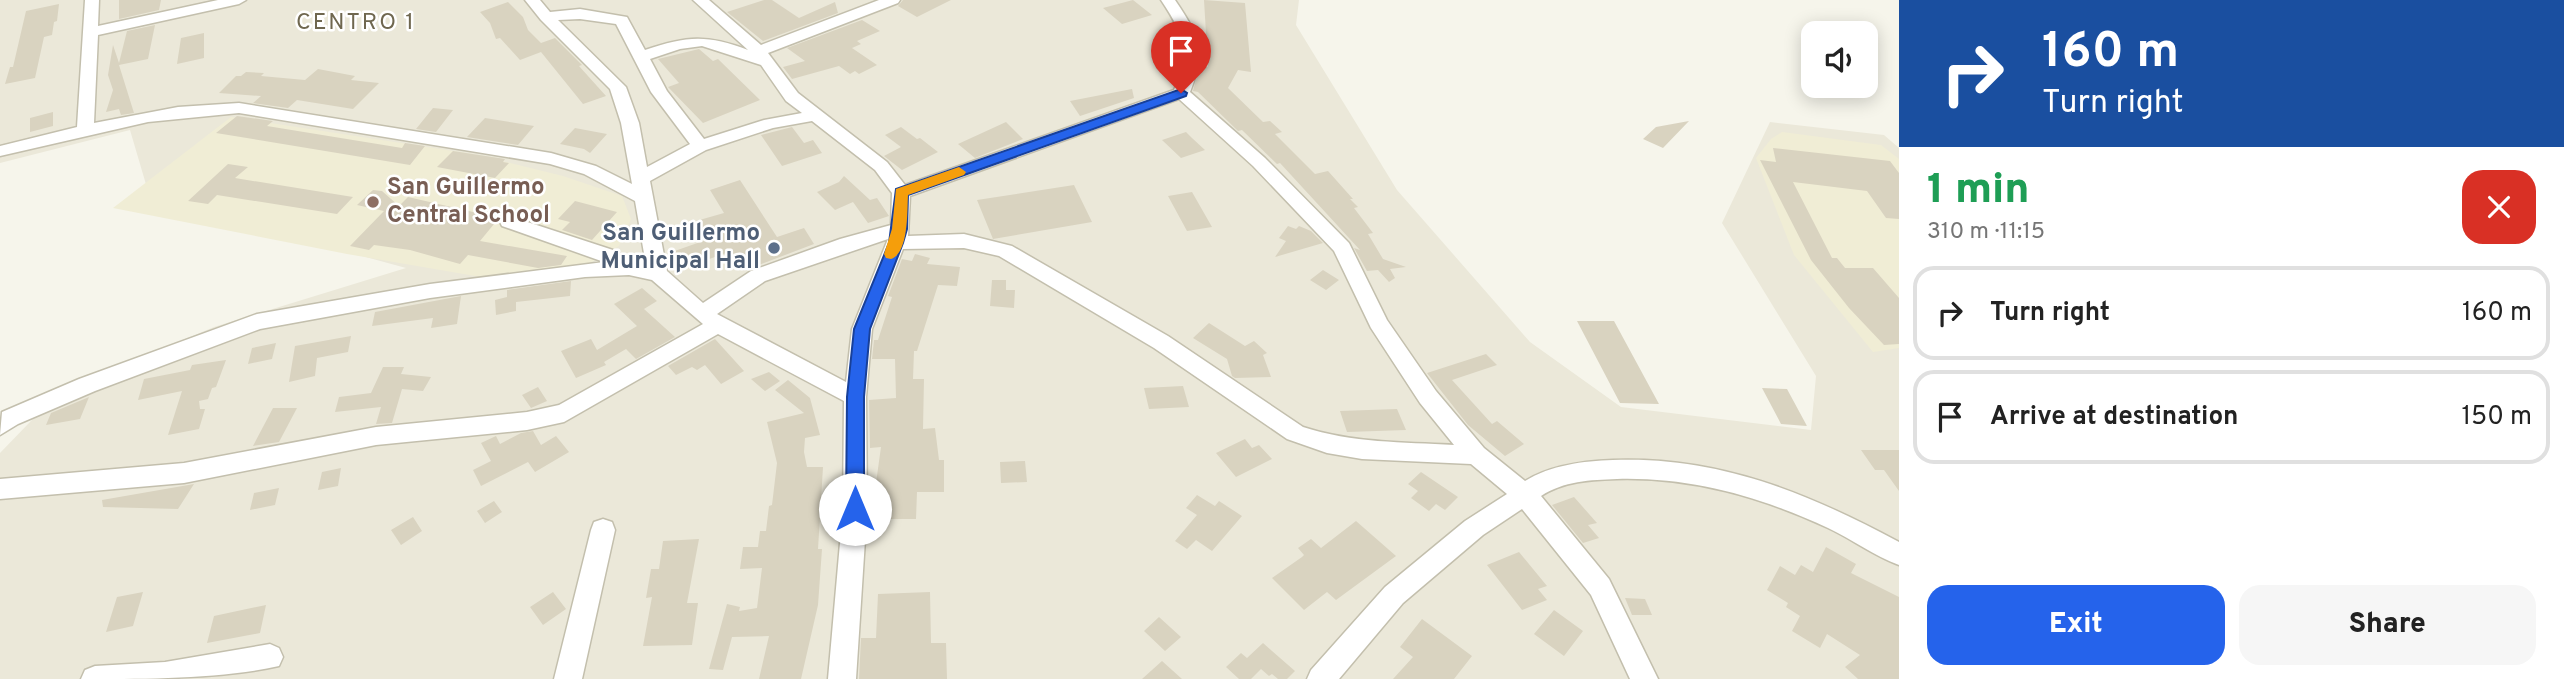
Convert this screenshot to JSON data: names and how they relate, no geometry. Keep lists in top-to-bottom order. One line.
{"districts":["CENTRO 1"],"places":["San Guillermo Central School","San Guillermo Municipal Hall"],"page":{"turn":["160 m","Turn right"],"heading":["1 min","310 m · 11:15"],"list":[{"name":"Turn right","value":"160 m"},{"name":"Arrive at destination","value":"150 m"}],"buttons":["Exit","Share"]}}
